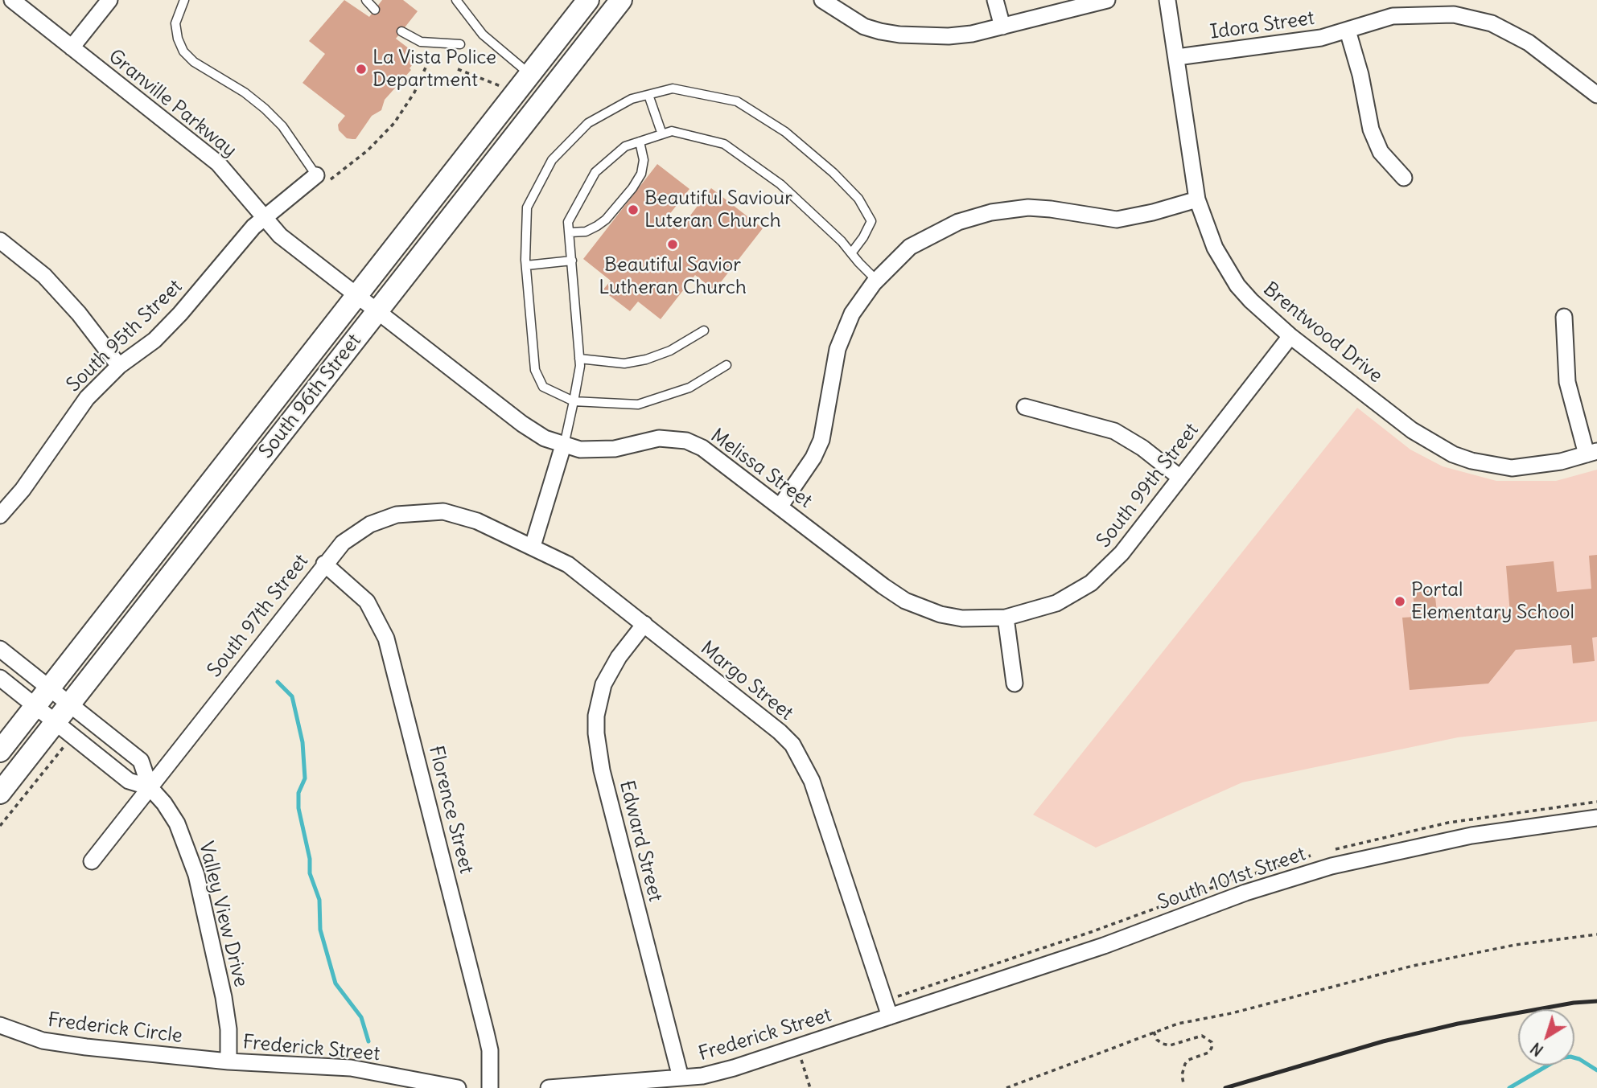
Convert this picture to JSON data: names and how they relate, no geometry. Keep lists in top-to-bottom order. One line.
{"streets":{"main road":["South 96th Street"],"street":["Idora Street","Granville Parkway","Brentwood Drive","South 95th Street","Melissa Street","South 99th Street","South 97th Street","Margo Street","Florence Street","Edward Street","South 101st Street","Valley View Drive","Frederick Circle","Frederick Street"]},"crossings":[["Idora Street","Brentwood Drive"],["Granville Parkway","South 95th Street"],["Granville Parkway","South 96th Street"],["Granville Parkway","Melissa Street"],["Brentwood Drive","South 99th Street"],["South 96th Street","Melissa Street"],["South 96th Street","Valley View Drive"],["Melissa Street","South 99th Street"],["South 97th Street","Margo Street"],["South 97th Street","Florence Street"],["South 97th Street","Valley View Drive"],["Margo Street","Edward Street"],["Margo Street","South 101st Street"],["Margo Street","Frederick Street"],["Edward Street","Frederick Street"],["South 101st Street","Frederick Street"],["Valley View Drive","Frederick Circle"],["Valley View Drive","Frederick Street"],["Frederick Circle","Frederick Street"]],"places":["La Vista Police Department","Beautiful Saviour Luteran Church","Beautiful Savior Lutheran Church","Portal Elementary School"],"north":"bottom left"}
